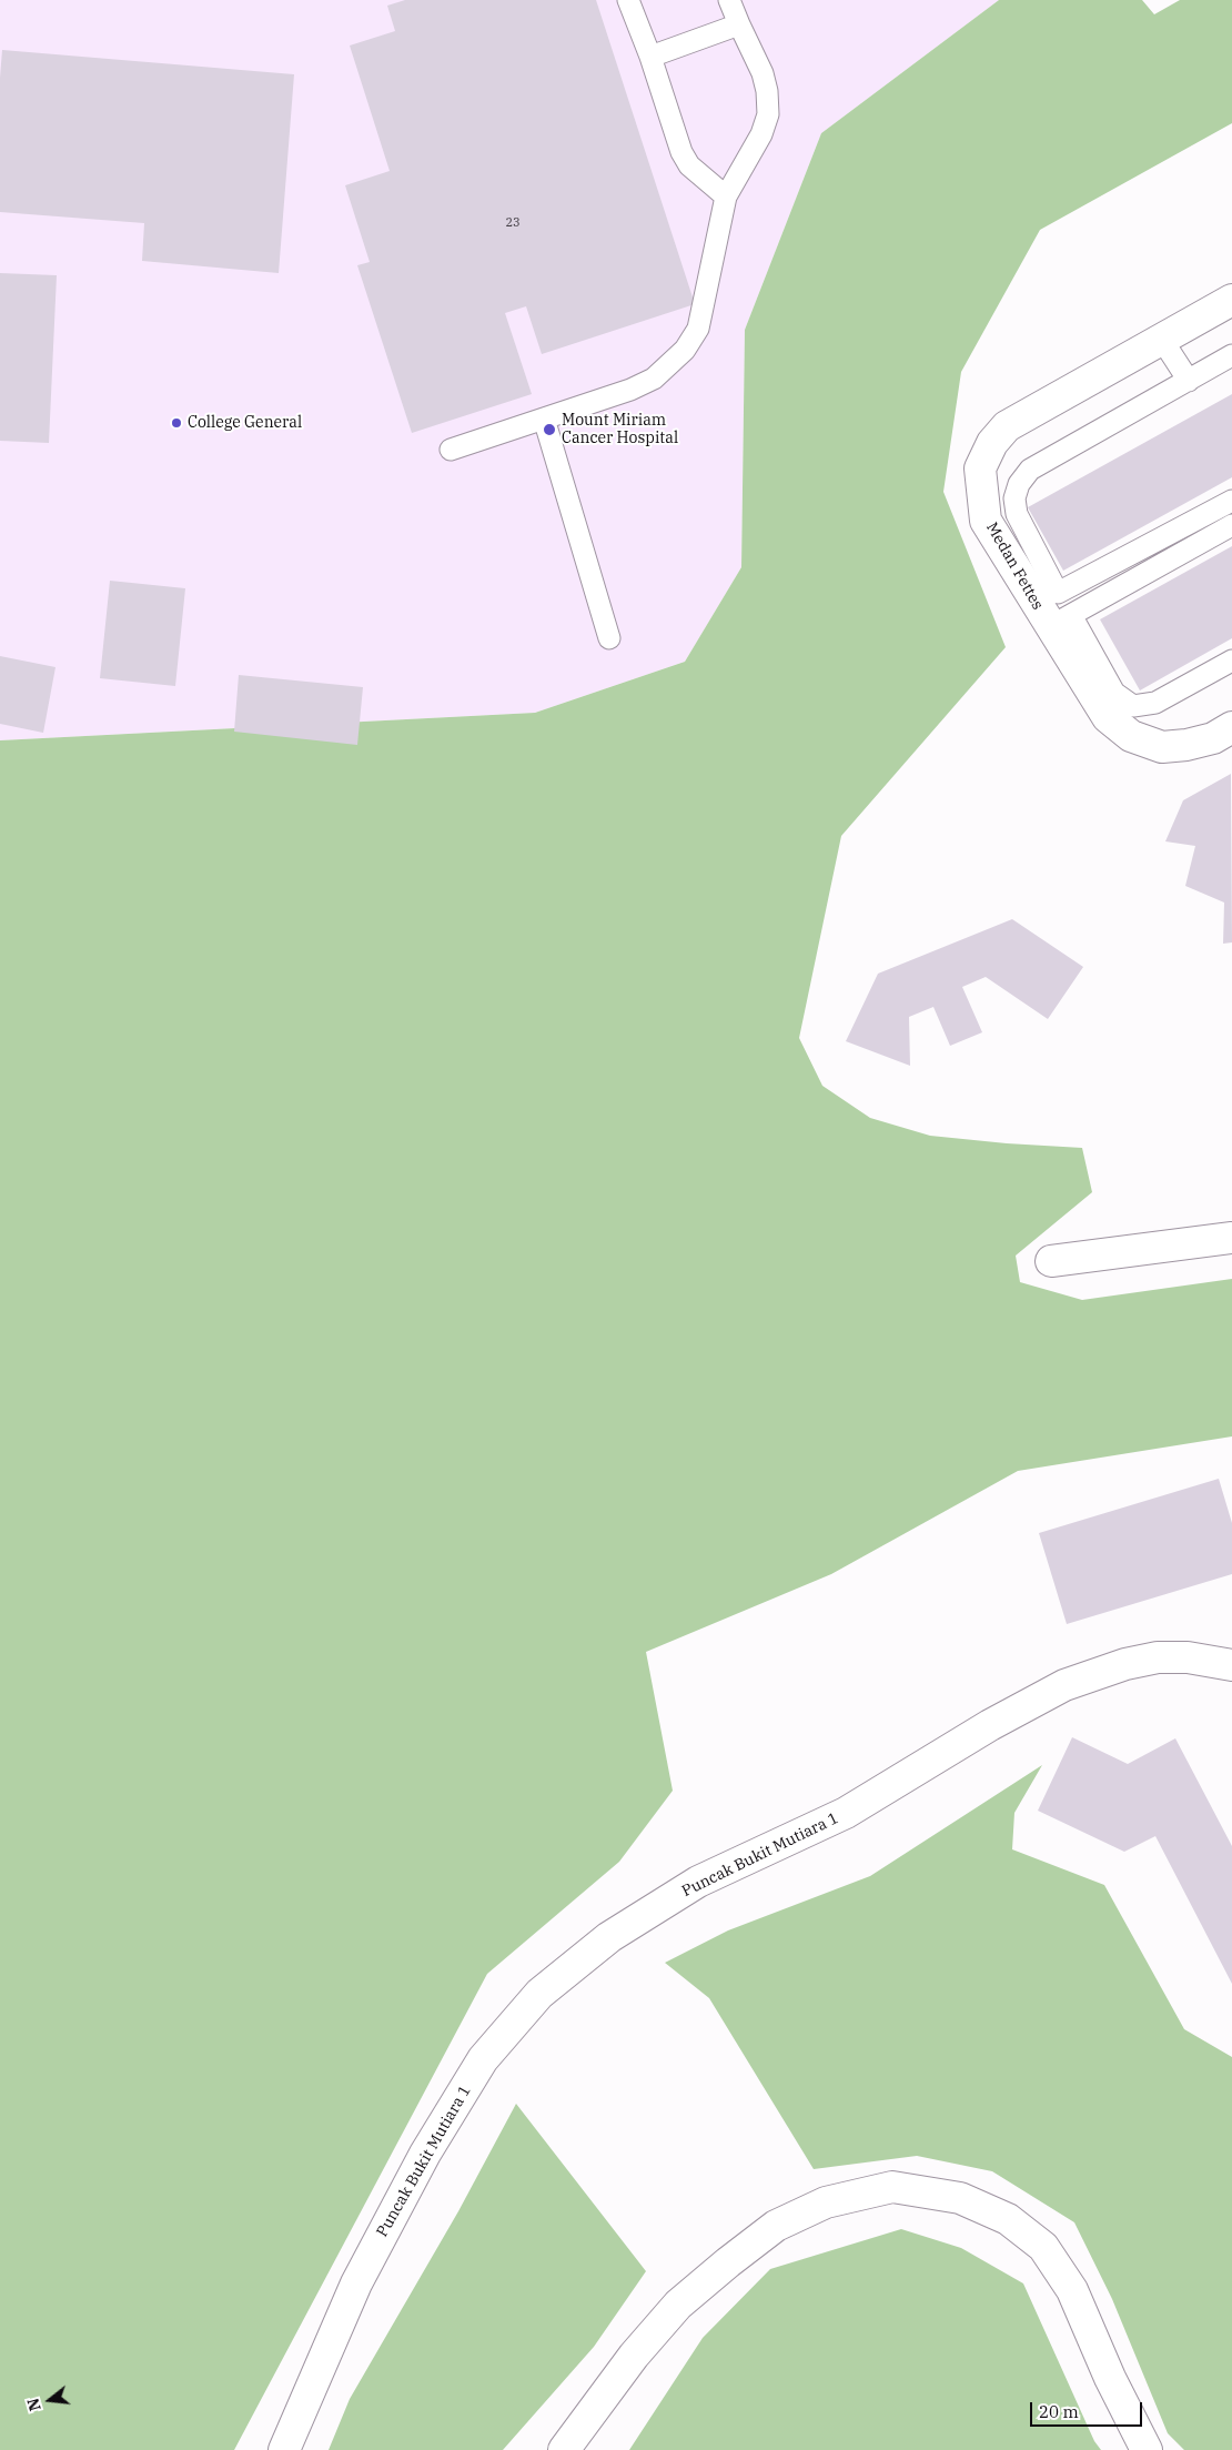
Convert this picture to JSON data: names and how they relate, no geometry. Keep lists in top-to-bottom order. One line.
{"streets":{"street":["Medan Fettes","Puncak Bukit Mutiara 1"]},"places":["College General","Mount Miriam Cancer Hospital"],"house_numbers":["23"],"scale_bar":"20 m","north":"left"}
